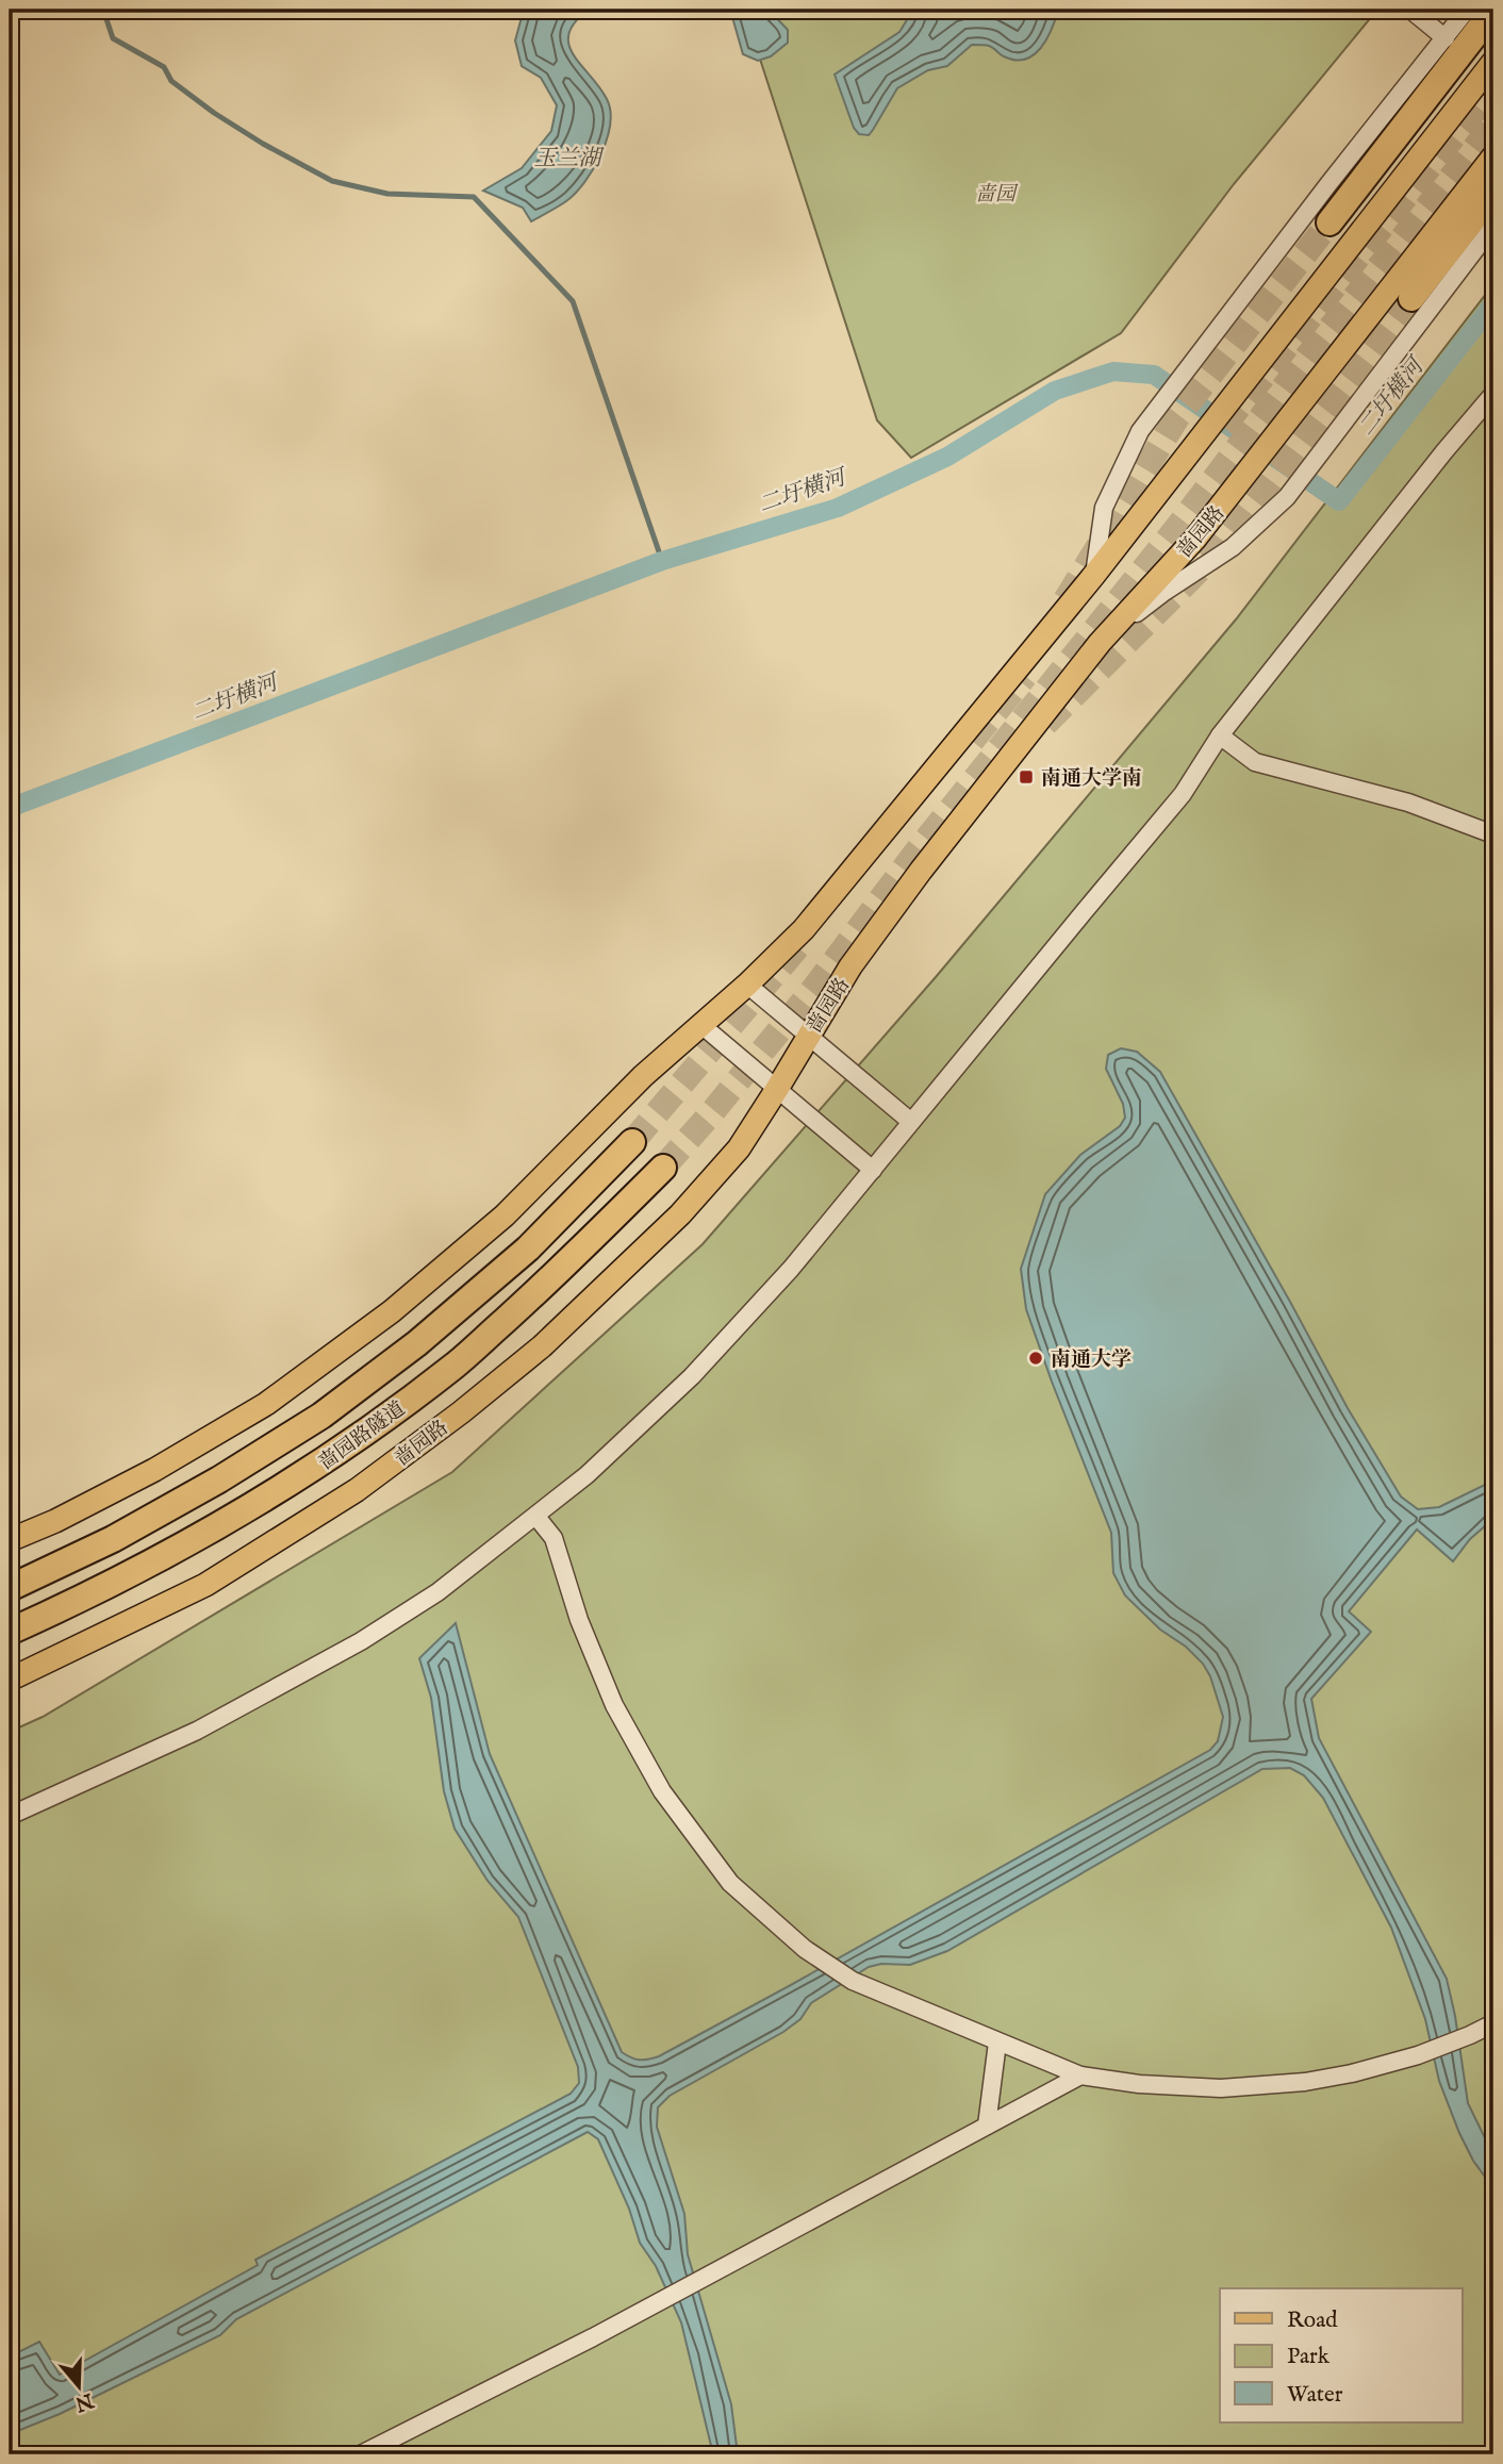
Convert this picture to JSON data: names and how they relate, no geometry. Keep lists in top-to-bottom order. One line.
{"streets":{"highway":["啬园路隧道"],"main road":["啬园路"]},"water":["玉兰湖","二圩横河"],"parks":["啬园"],"places":{"transit":["南通大学南"],"other":["南通大学"]},"legend":["Road","Park","Water"],"north":"bottom"}
